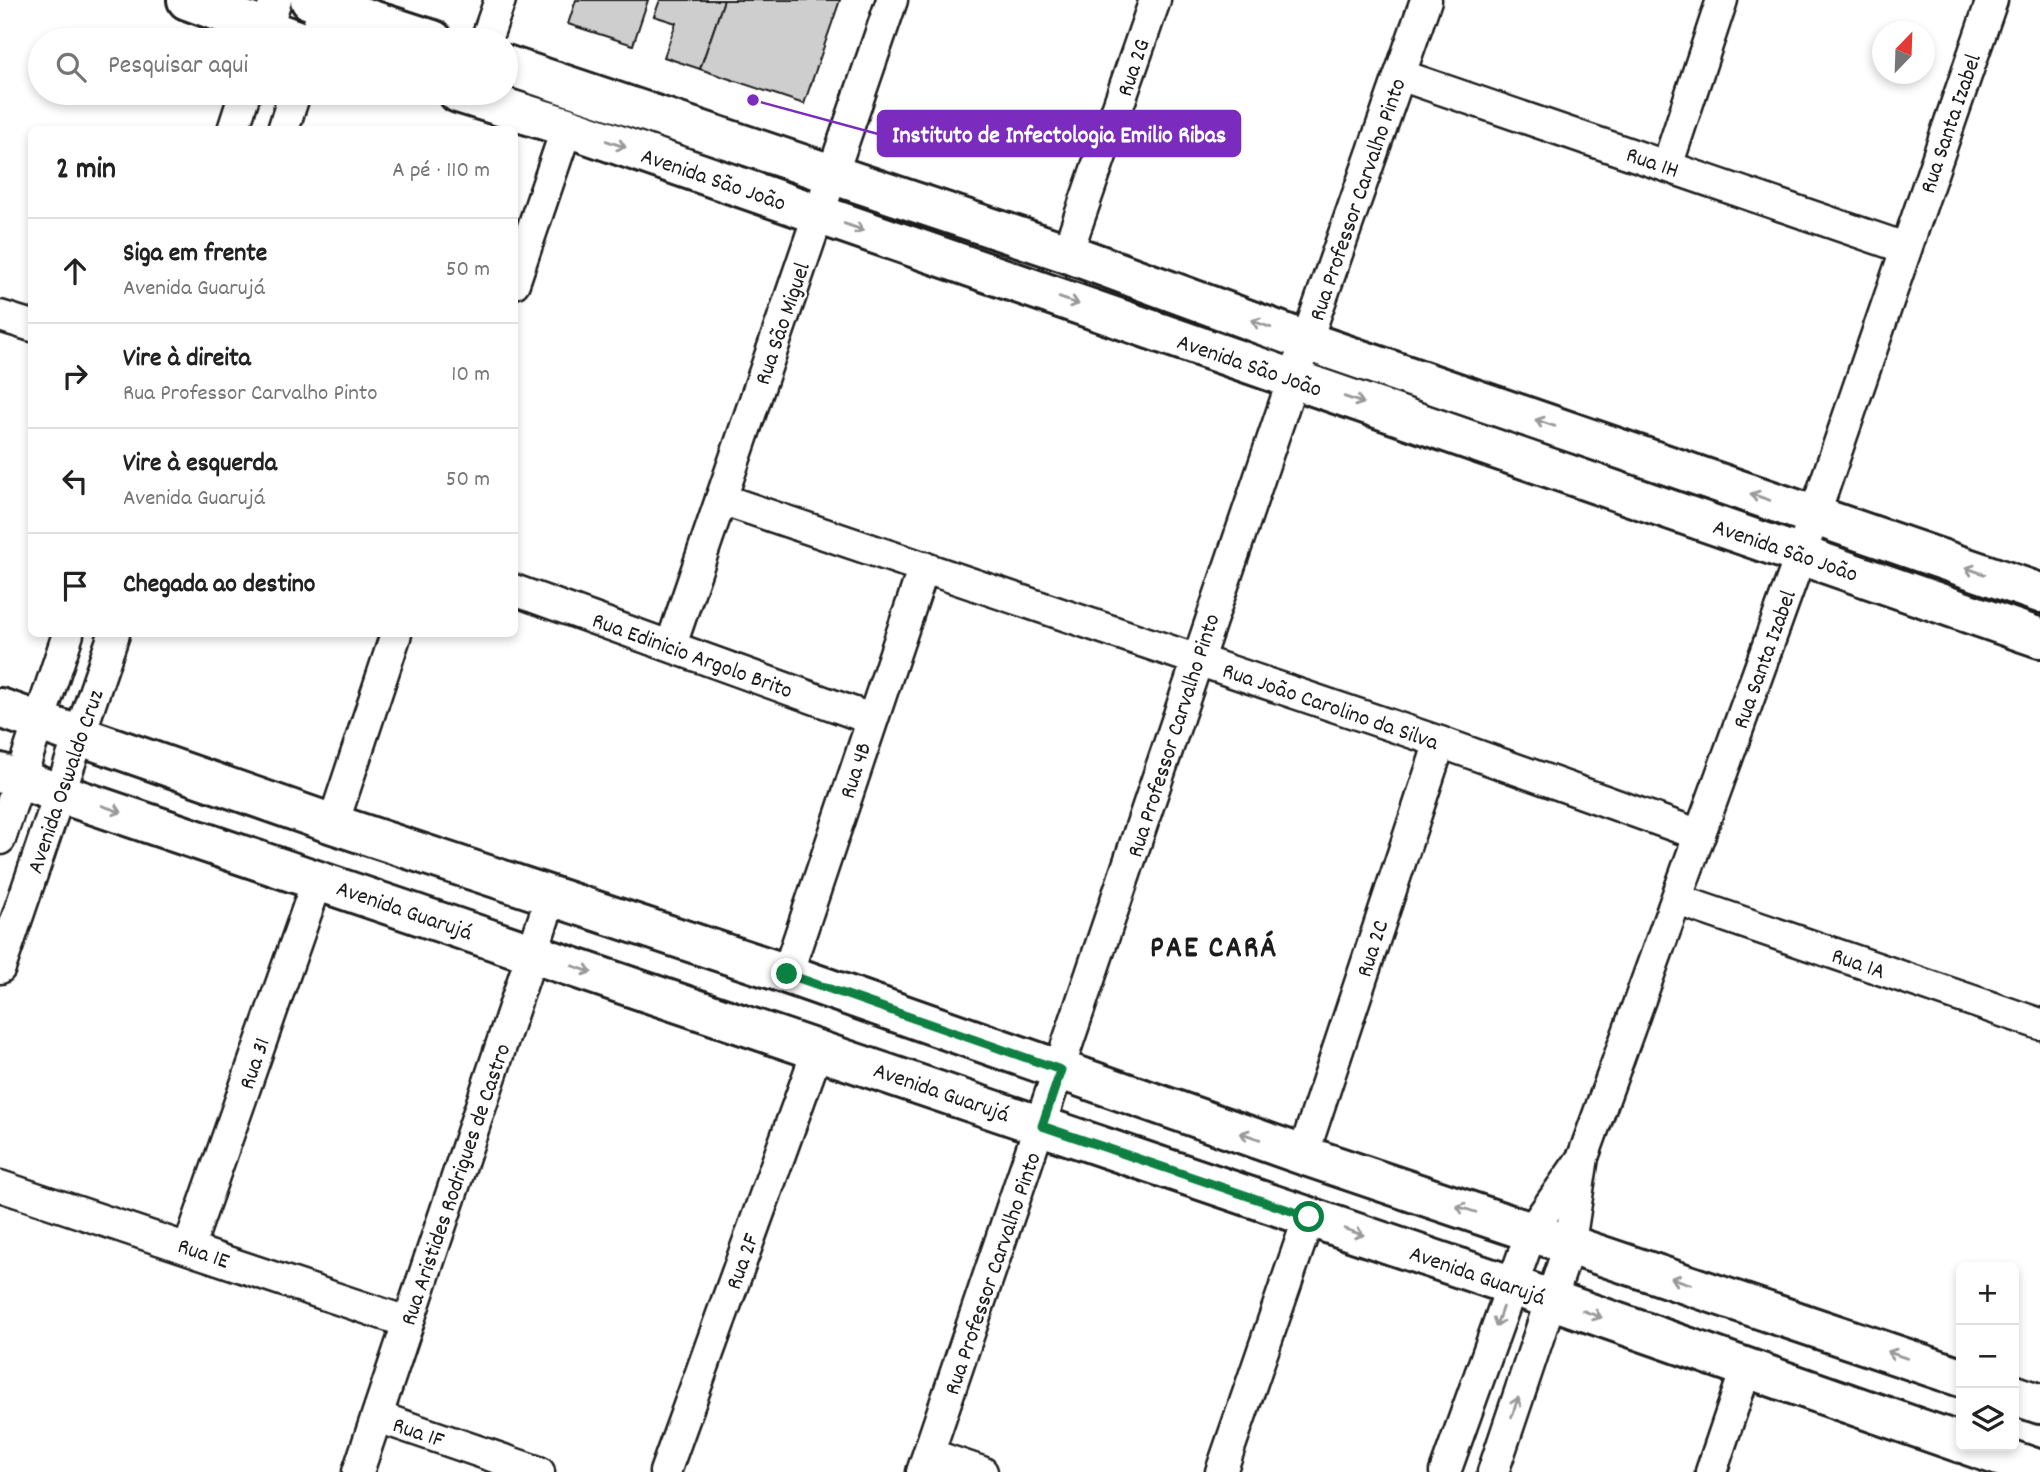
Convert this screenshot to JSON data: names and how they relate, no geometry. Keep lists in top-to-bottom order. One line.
{"streets":{"street":["Rua 2G","Rua Santa Izabel","Rua 1H","Avenida São João","Rua Professor Carvalho Pinto","Rua São Miguel","Rua Edinicio Argolo Brito","Rua João Carolino da Silva","Rua 4B","Avenida Oswaldo Cruz","Avenida Guarujá","Rua 2C","Rua 1A","Rua 31","Rua Aristides Rodrigues de Castro","Rua 1E","Rua 2F","Rua 1F"]},"crossings":[["Rua 2G","Avenida São João"],["Rua Santa Izabel","Rua 1H"],["Rua Santa Izabel","Avenida São João"],["Rua Santa Izabel","Rua João Carolino da Silva"],["Rua Santa Izabel","Avenida Guarujá"],["Rua Santa Izabel","Rua 1A"],["Rua 1H","Rua Professor Carvalho Pinto"],["Avenida São João","Rua Professor Carvalho Pinto"],["Avenida São João","Rua São Miguel"],["Rua Professor Carvalho Pinto","Rua João Carolino da Silva"],["Rua Professor Carvalho Pinto","Avenida Guarujá"],["Rua São Miguel","Rua Edinicio Argolo Brito"],["Rua São Miguel","Rua João Carolino da Silva"],["Rua Edinicio Argolo Brito","Rua 4B"],["Rua João Carolino da Silva","Rua 4B"],["Rua João Carolino da Silva","Rua 2C"],["Avenida Oswaldo Cruz","Avenida Guarujá"],["Avenida Guarujá","Rua 31"],["Avenida Guarujá","Rua Aristides Rodrigues de Castro"],["Avenida Guarujá","Rua 2F"],["Rua 31","Rua 1E"],["Rua Aristides Rodrigues de Castro","Rua 1E"],["Rua Aristides Rodrigues de Castro","Rua 1F"]],"districts":["PAE CARÁ"],"places":["Instituto de Infectologia Emilio Ribas"],"north":"top right","page":{"search":"Pesquisar aqui","heading":["2 min","A pé · 110 m"],"list":[["Siga em frente","Avenida Guarujá","50 m"],["Vire à direita","Rua Professor Carvalho Pinto","10 m"],["Vire à esquerda","Avenida Guarujá","50 m"],"Chegada ao destino"],"map_buttons":["+","−"]}}
